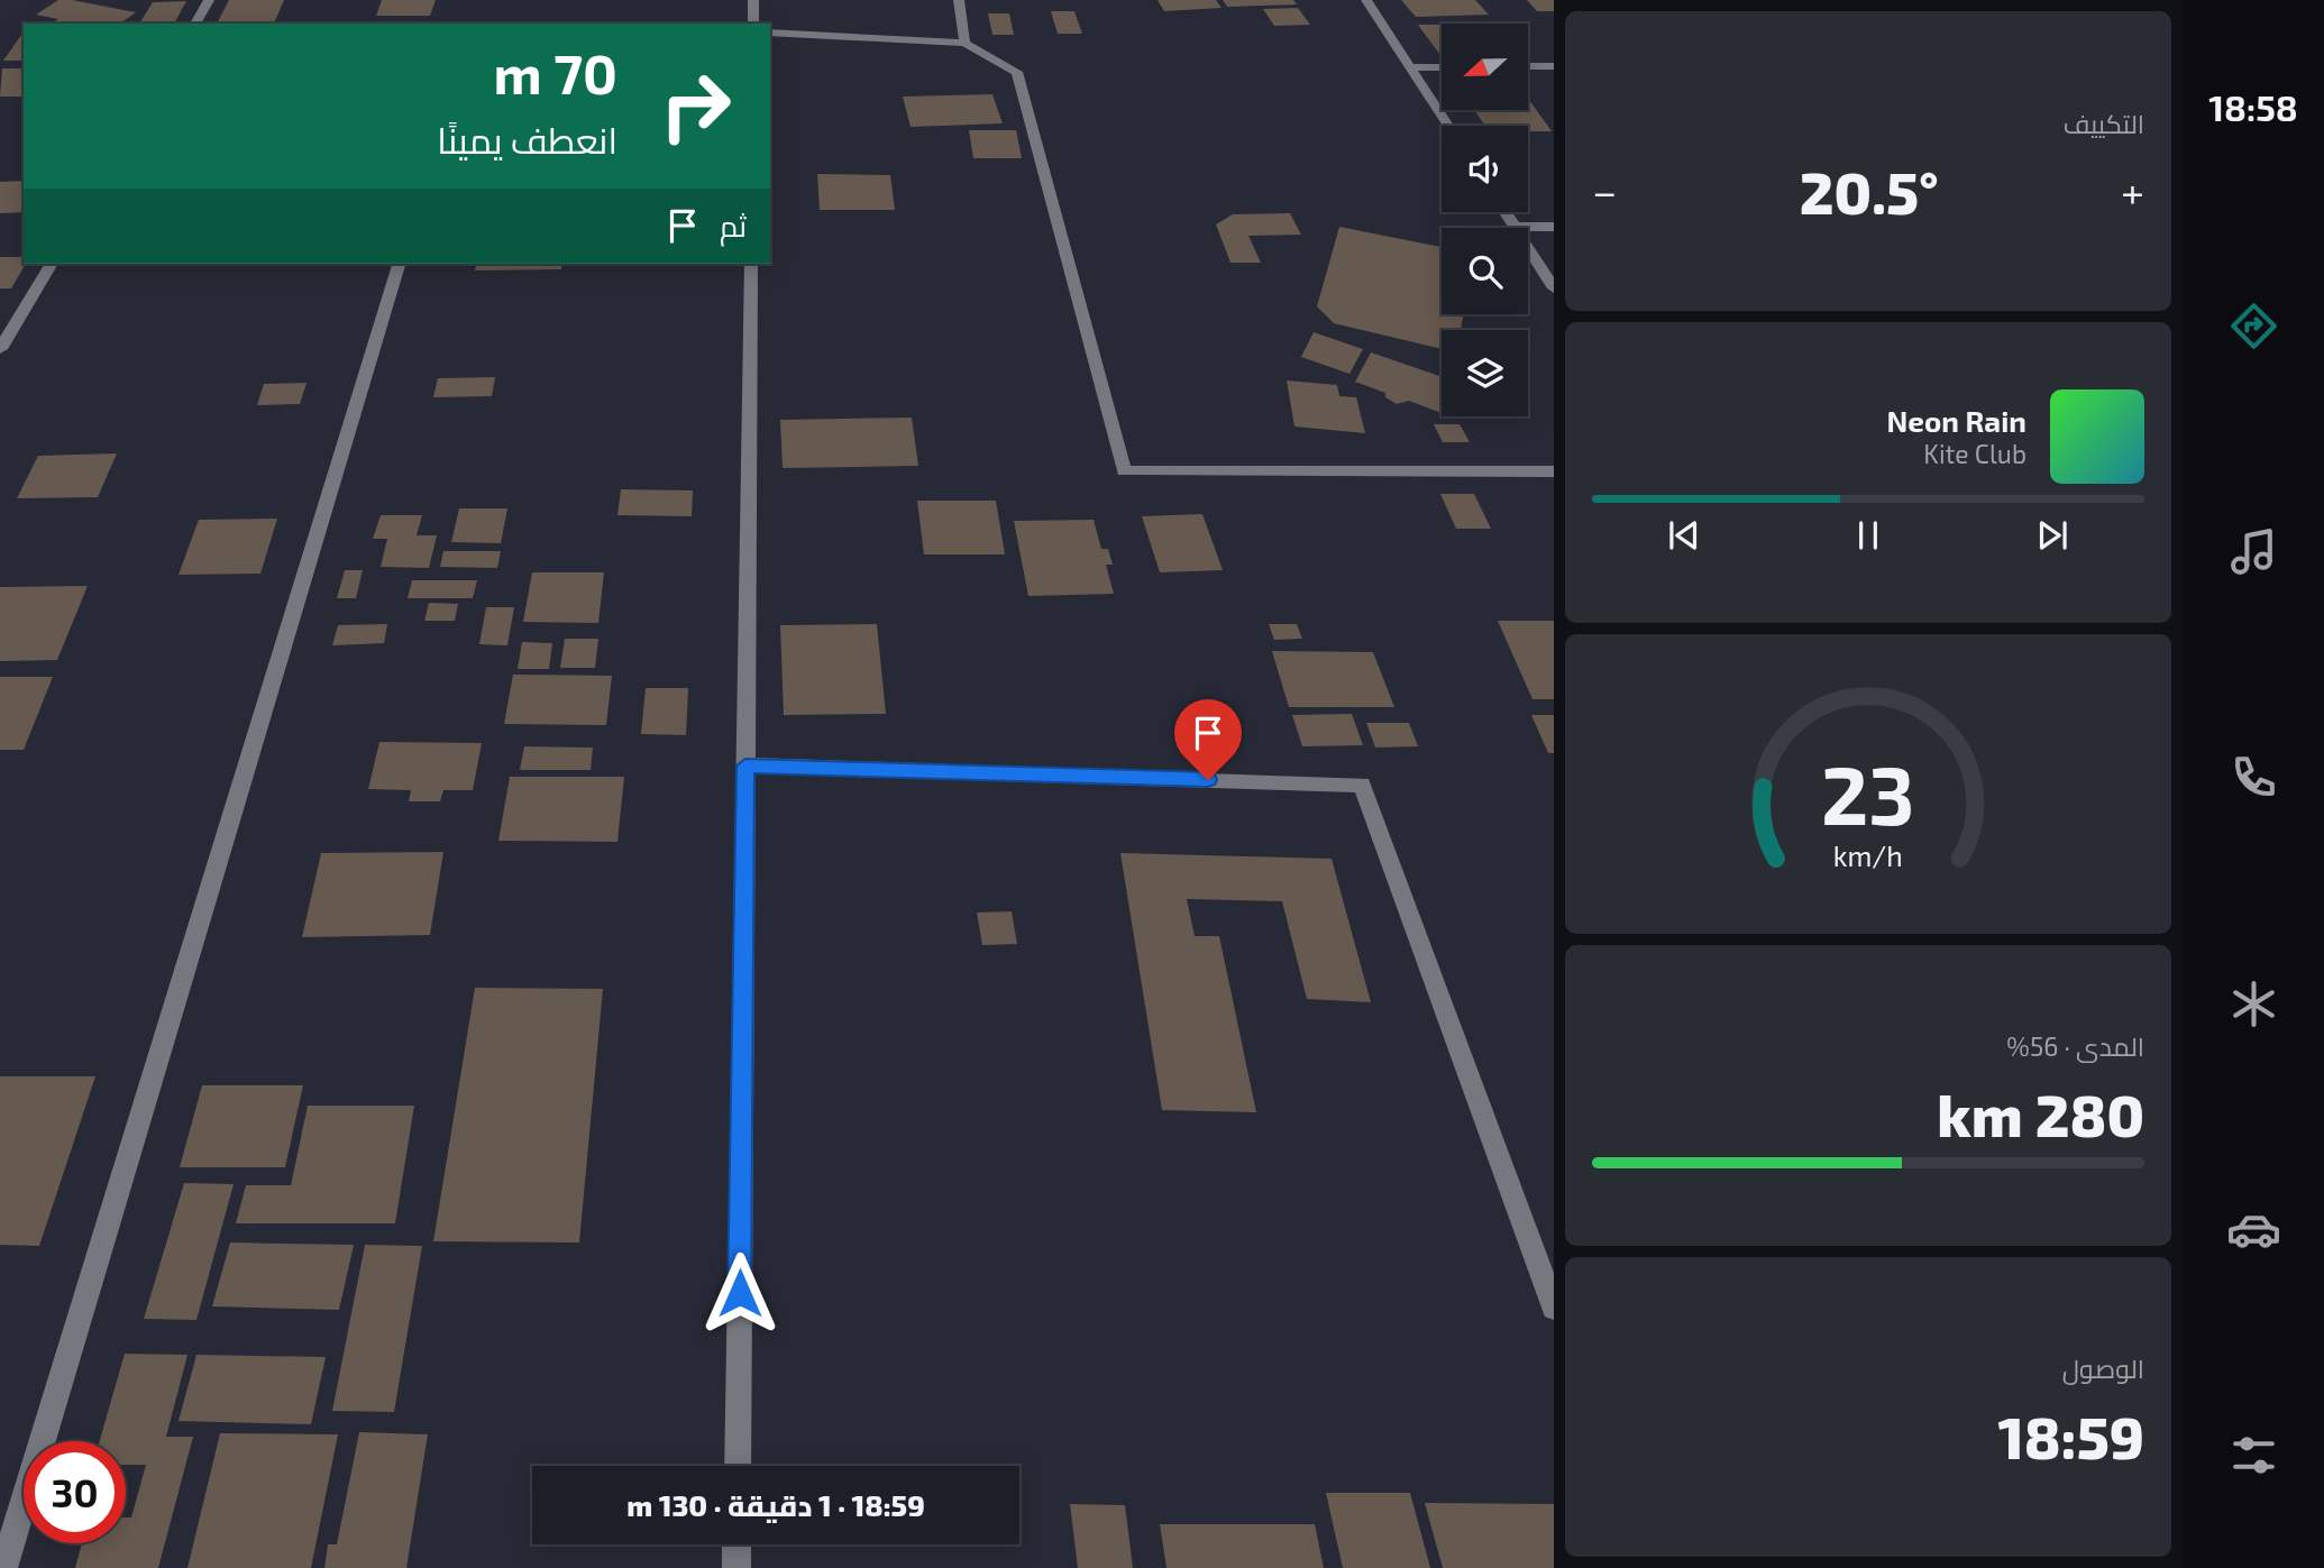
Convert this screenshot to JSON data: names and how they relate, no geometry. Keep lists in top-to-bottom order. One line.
{"north":"left","page":{"tabs":"18:58","tile":["التكييف",["المدى · 56%","280 km"],["الوصول","18:59"]],"turn":["70 m","انعطف يمينًا"],"heat":["−","20.5°","+"],"then":"ثم","song":["Neon Rain","Kite Club"],"limit":"30","trip":"18:59 · 1 دقيقة · 130 m","gauge":["23","km/h"]}}
